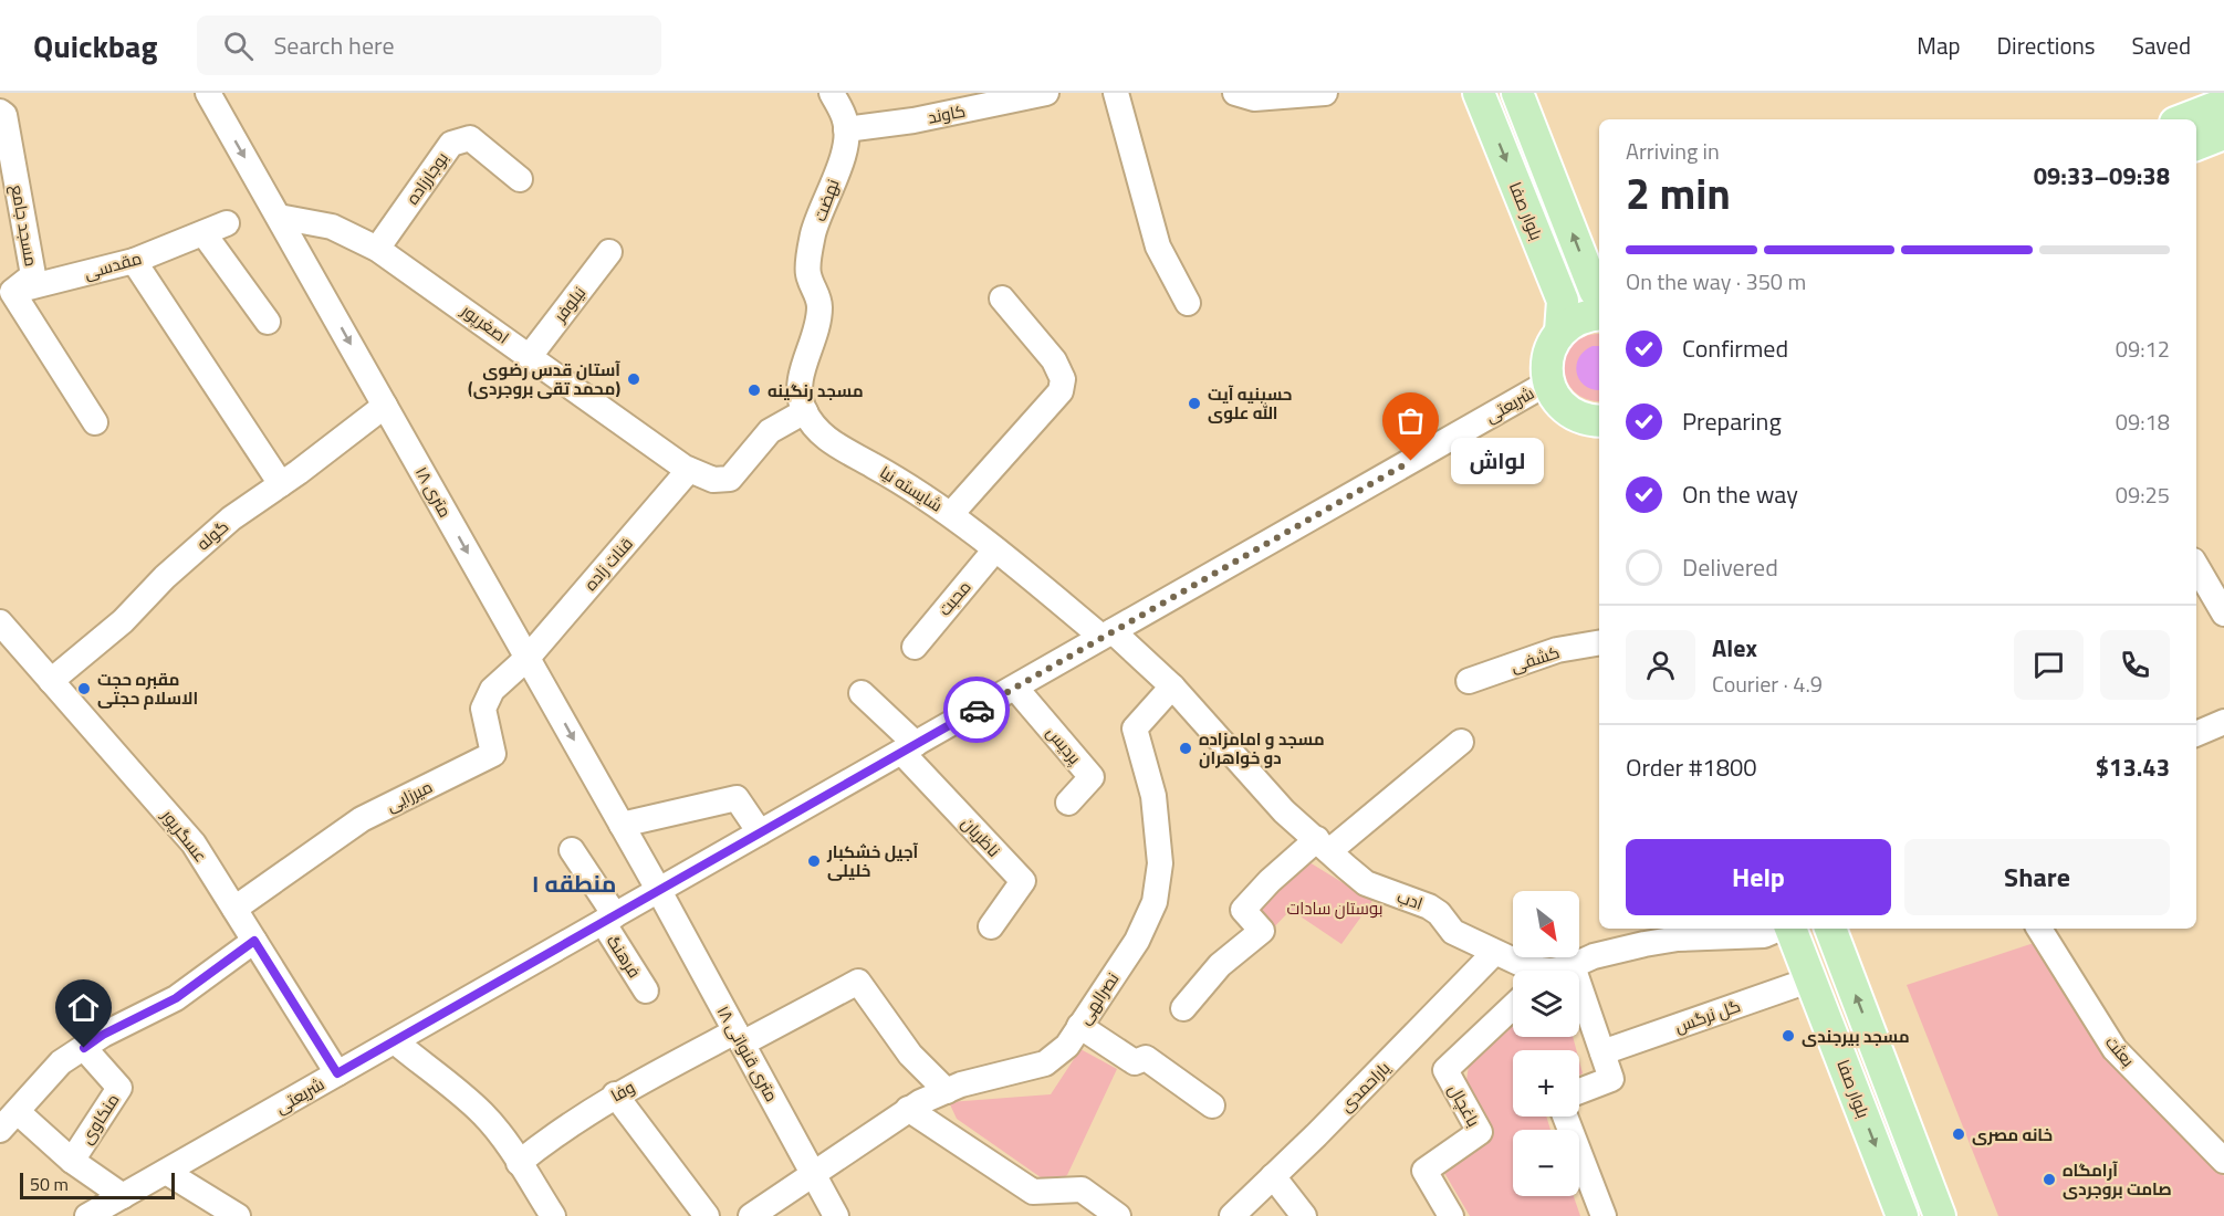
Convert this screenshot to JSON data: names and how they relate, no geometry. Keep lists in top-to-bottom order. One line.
{"streets":{"main road":["بلوار صفا"],"street":["کاوند","بوجارزاده","نهضت","مسجد جامع","مقدسی","نیلوفر","اصغرپور","شریعتی","شایسته نیا","۱۸ متری","گوله","قنات زاده","محبت","کشفی","پردیس","میرزایی","عسگرپور","ناظریان","ادب","فرهنگ","نصرالهی","گل نرگس","بعثت","۱۸ متری قنواتی","یاراحمدی","وفا","باغچال","منکاوی"]},"crossings":[["کاوند","نهضت"],["بوجارزاده","اصغرپور"],["نهضت","شایسته نیا"],["بلوار صفا","گل نرگس"],["مسجد جامع","مقدسی"],["نیلوفر","اصغرپور"],["اصغرپور","شایسته نیا"],["اصغرپور","۱۸ متری"],["اصغرپور","قنات زاده"],["شریعتی","شایسته نیا"],["شریعتی","۱۸ متری"],["شریعتی","پردیس"],["شریعتی","عسگرپور"],["شریعتی","ناظریان"],["شریعتی","ادب"],["شریعتی","فرهنگ"],["شریعتی","۱۸ متری قنواتی"],["شریعتی","منکاوی"],["شایسته نیا","محبت"],["شایسته نیا","ادب"],["۱۸ متری","گوله"],["۱۸ متری","قنات زاده"],["۱۸ متری","میرزایی"],["۱۸ متری","۱۸ متری قنواتی"],["گوله","عسگرپور"],["قنات زاده","میرزایی"],["میرزایی","عسگرپور"],["ادب","نصرالهی"],["ادب","یاراحمدی"],["نصرالهی","۱۸ متری قنواتی"],["نصرالهی","وفا"],["۱۸ متری قنواتی","وفا"]],"districts":["منطقه ۱"],"parks":["بوستان سادات"],"places":["آستان قدس رضوی (محمد تقی بروجردی)","مسجد رنگینه","حسینیه آیت الله علوی","لواش","مقبره حجت الاسلام حجتی","مسجد و امامزاده دو خواهران","آجیل خشکبار خلیلی","مسجد بیرجندی","خانه مصری","آرامگاه صامت بروجردی"],"scale_bar":"50 m","north":"bottom right","page":{"header":"Quickbag","search":"Search here","nav":["Map","Directions","Saved"],"heading":["2 min","Arriving in","09:33–09:38"],"panel":["Alex","Courier · 4.9","Order #1800","$13.43"],"bar":"On the way · 350 m","list":[["Confirmed","09:12"],["Preparing","09:18"],["On the way","09:25"],"Delivered"],"bubble":"لواش","buttons":["Help","Share"],"map_buttons":["+","−"],"scale":"50 m"}}
